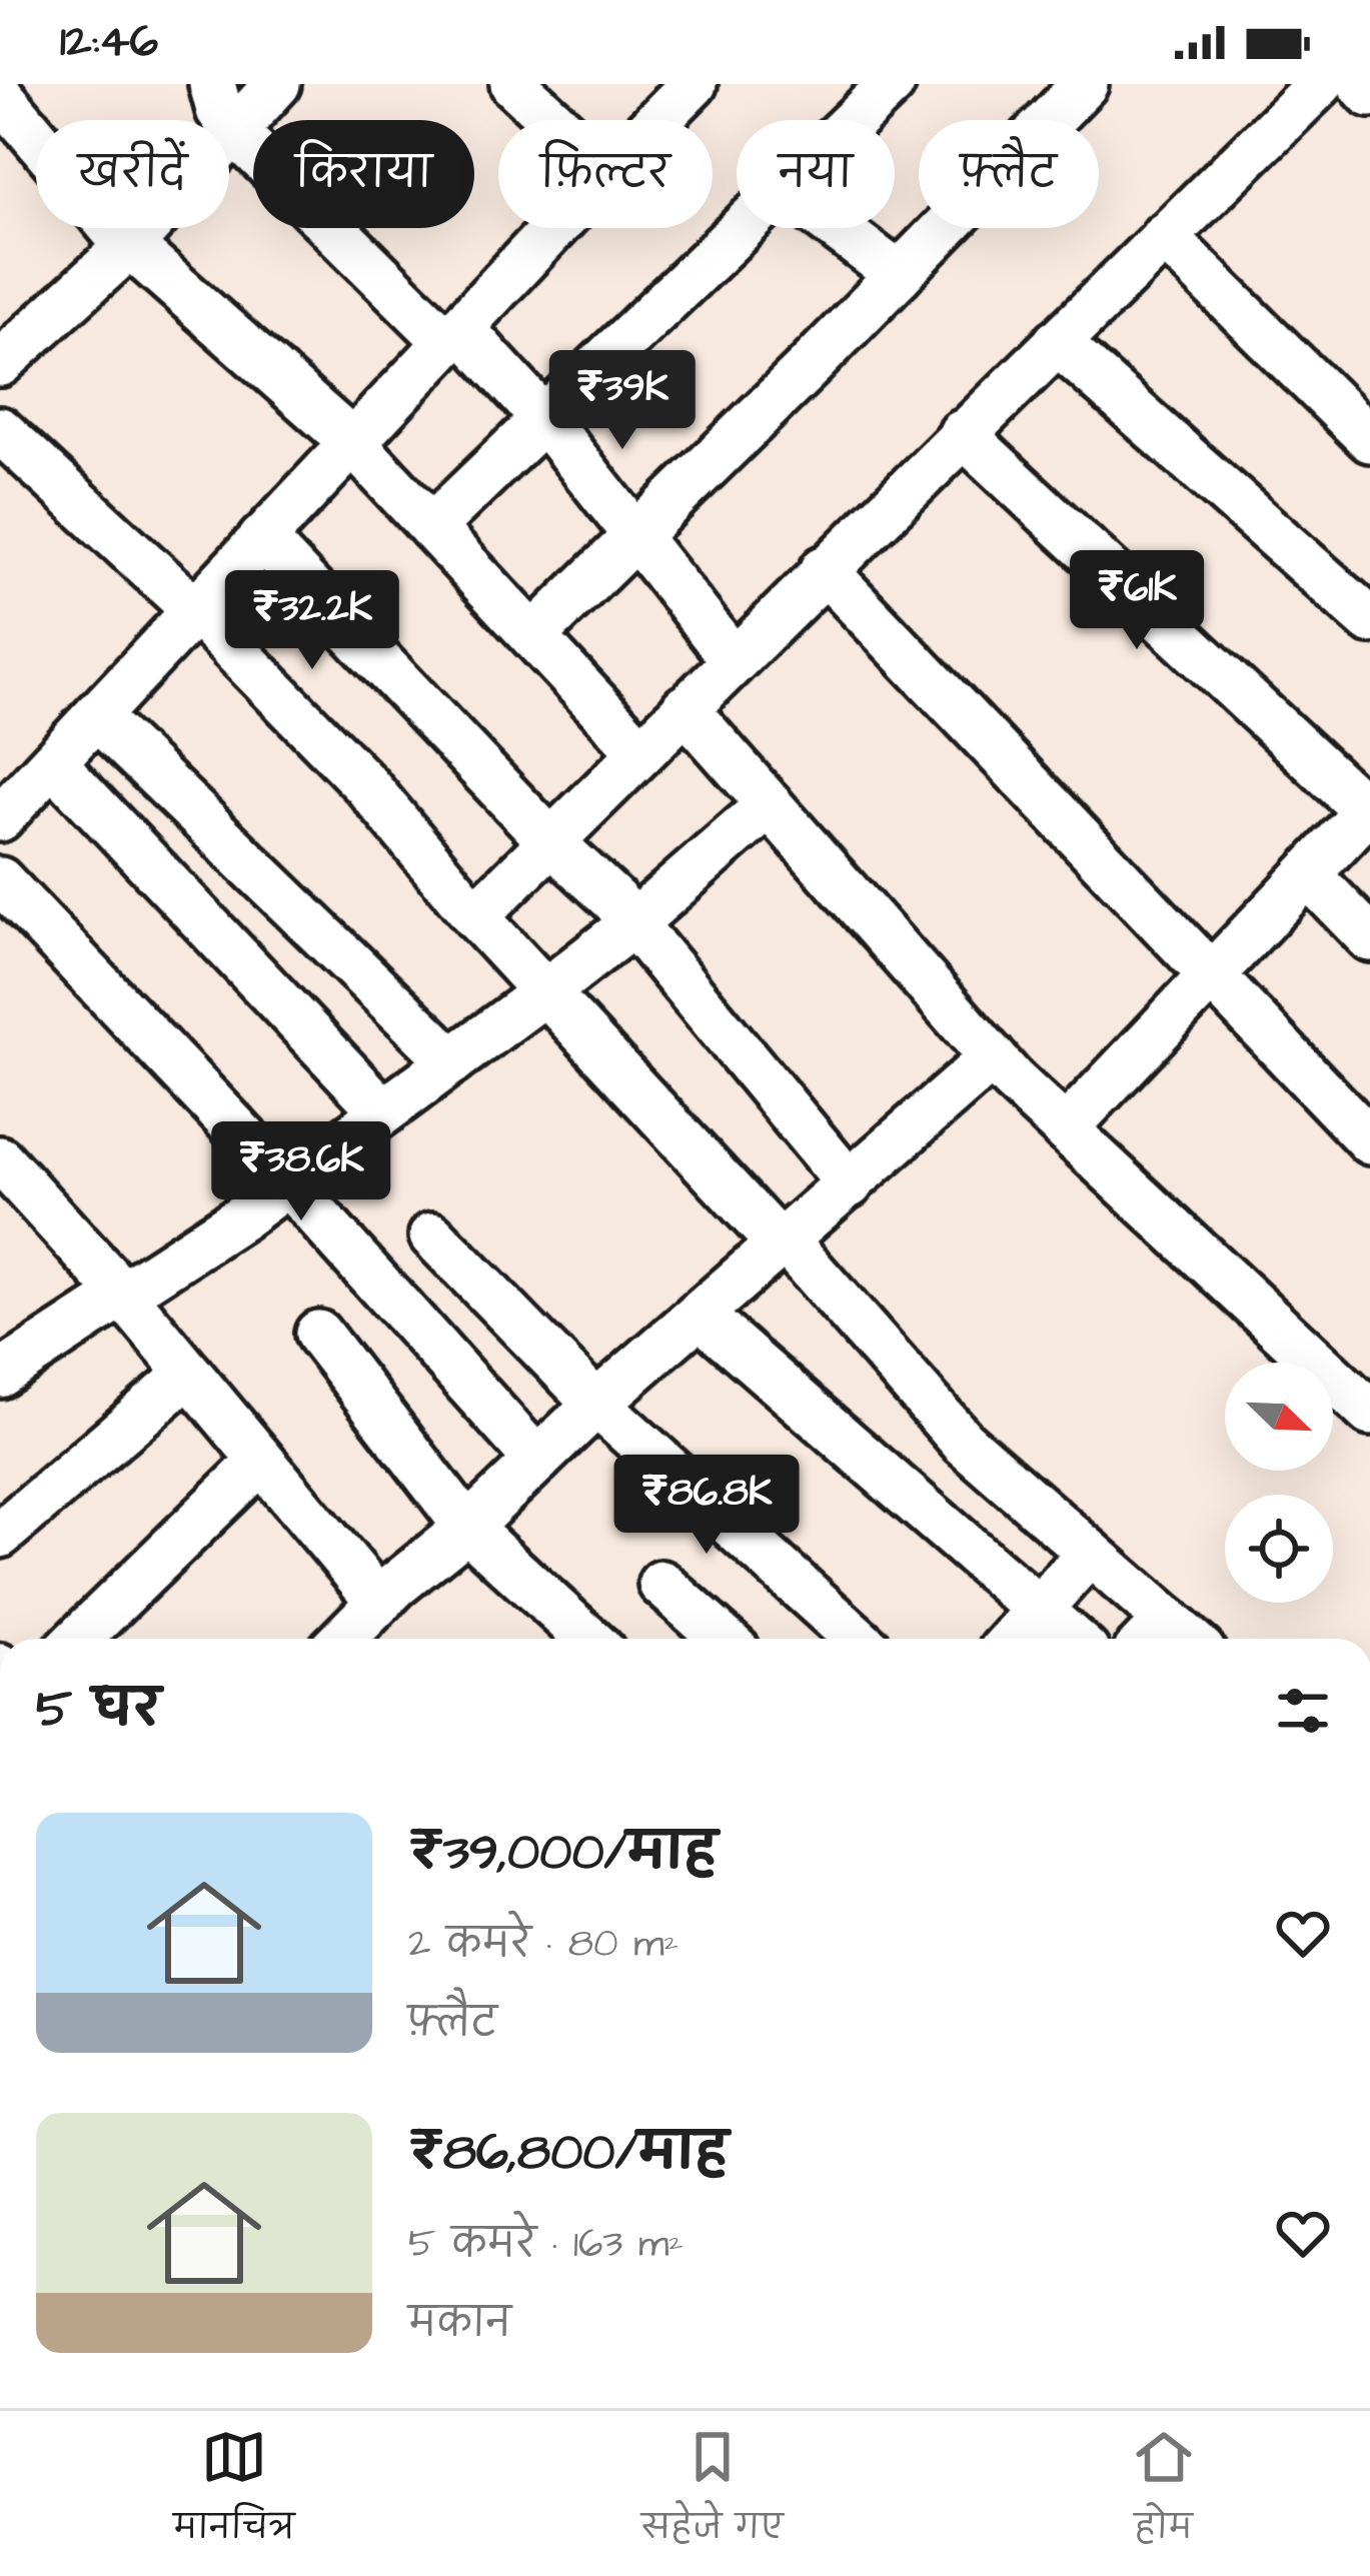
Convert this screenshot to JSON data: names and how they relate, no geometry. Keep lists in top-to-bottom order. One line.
{"north":"bottom right","page":{"status":"12:46","chip":["खरीदें","किराया","फ़िल्टर","नया","फ़्लैट"],"price":["₹39K","₹61K","₹32.2K","₹38.6K","₹86.8K"],"heading":"5 घर","list":[{"name":"₹39,000/माह","note":"2 कमरे · 80 m² · फ़्लैट"},{"name":"₹86,800/माह","note":"5 कमरे · 163 m² · मकान"}],"tabs":["मानचित्र","सहेजे गए","होम"]}}
